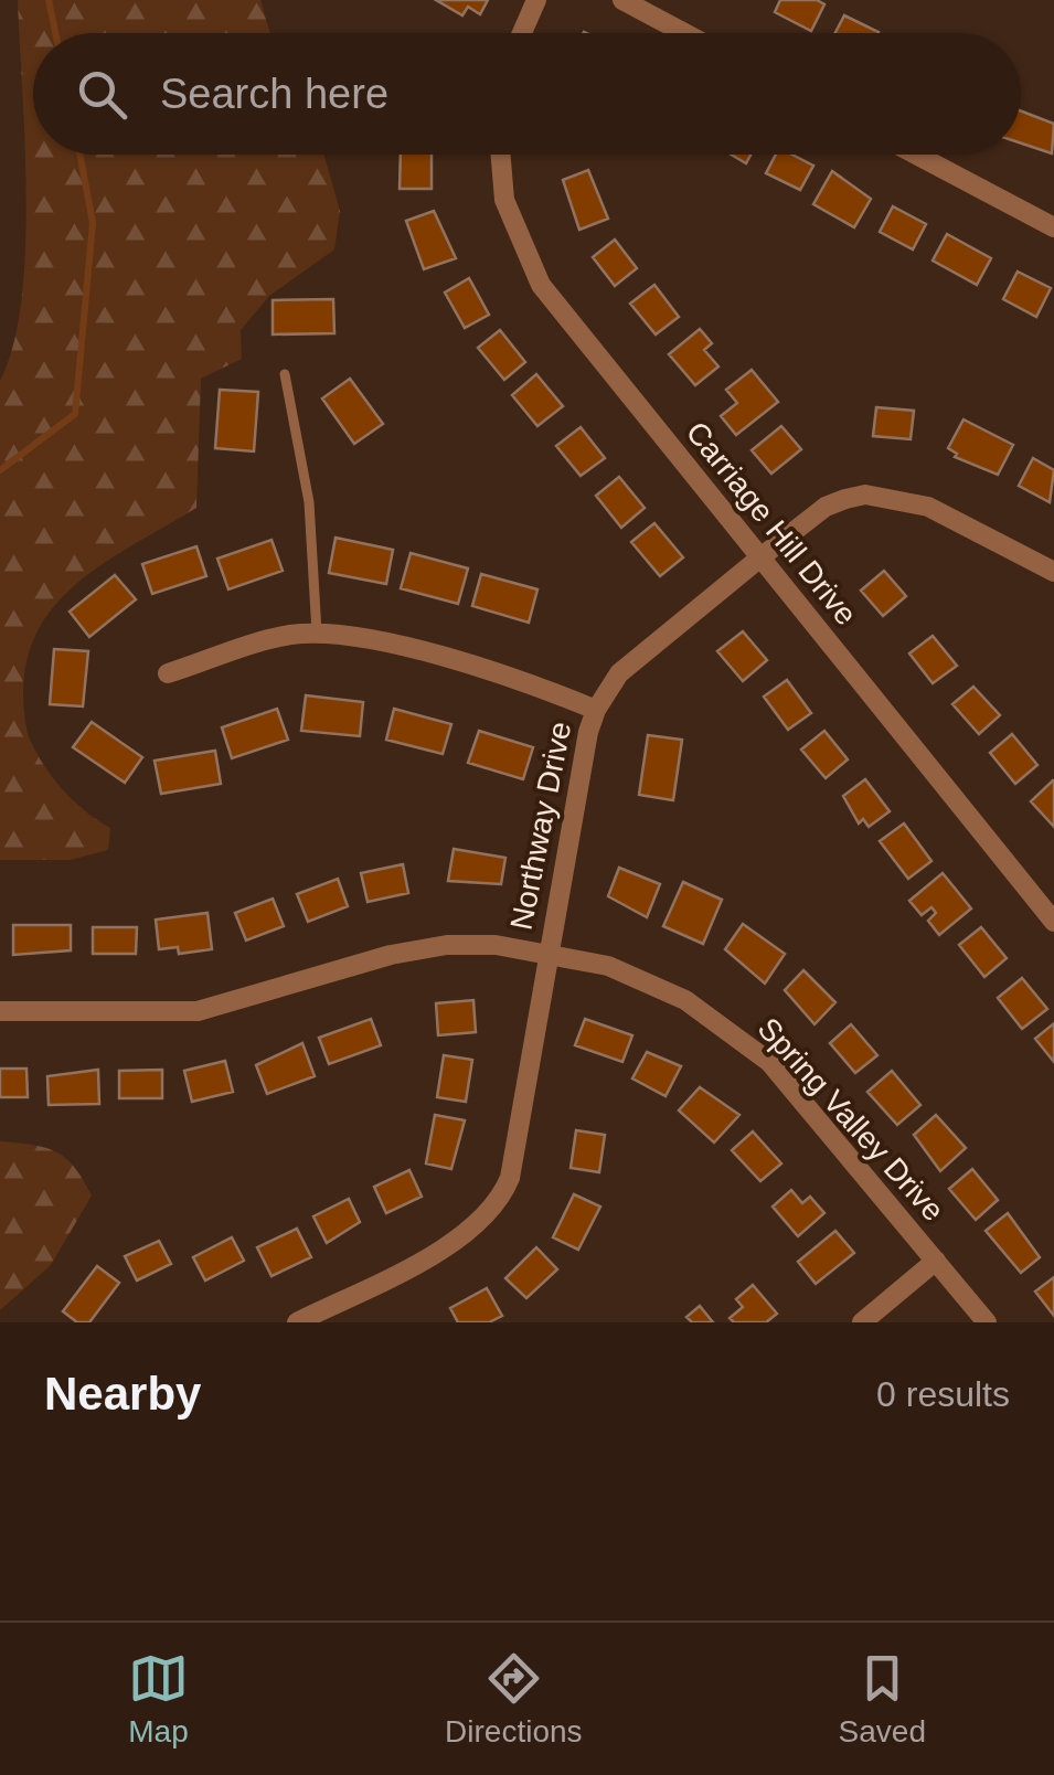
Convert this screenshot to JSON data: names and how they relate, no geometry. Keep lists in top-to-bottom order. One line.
{"streets":{"street":["Carriage Hill Drive","Northway Drive","Spring Valley Drive"]},"crossings":[["Carriage Hill Drive","Northway Drive"],["Northway Drive","Spring Valley Drive"]],"page":{"search":"Search here","heading":["Nearby","0 results"],"nav":["Map","Directions","Saved"]}}
